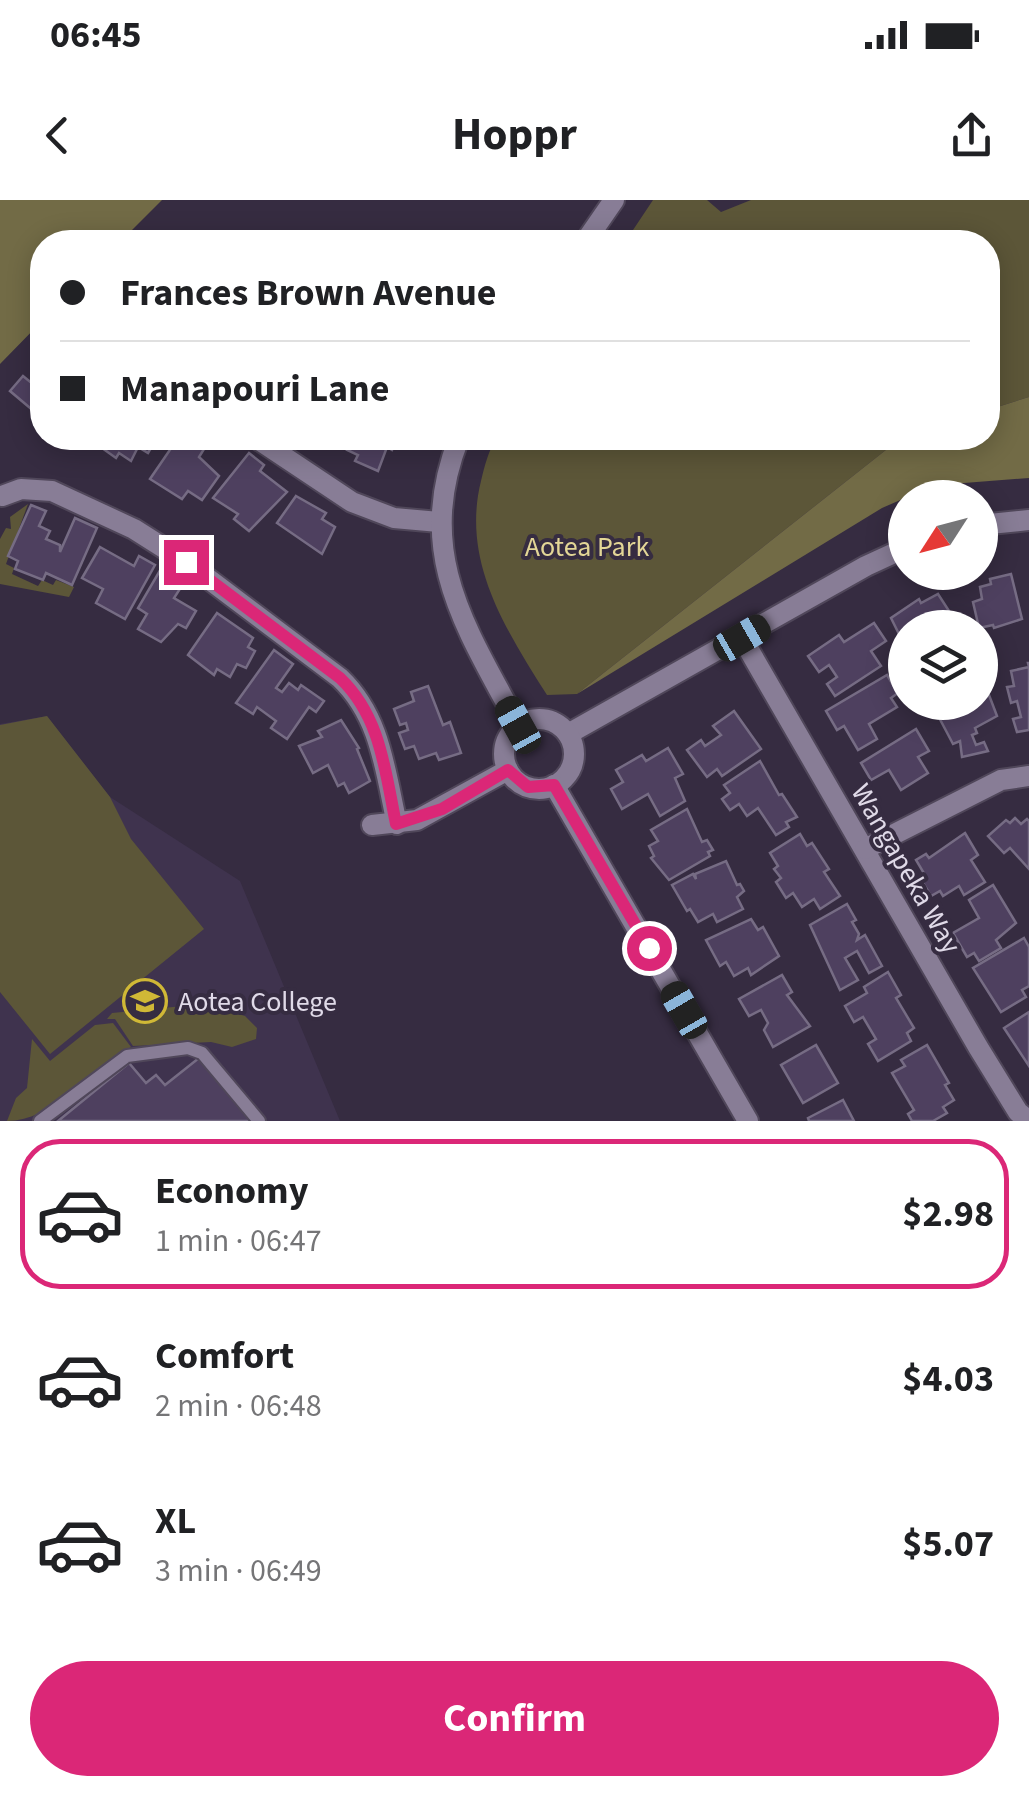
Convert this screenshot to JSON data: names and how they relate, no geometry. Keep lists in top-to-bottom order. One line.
{"streets":{"street":["Wangapeka Way"]},"parks":["Aotea Park"],"places":{"school or university":["Aotea College"]},"north":"bottom left","page":{"status":"06:45","header":"Hoppr","banner":["Frances Brown Avenue","Manapouri Lane"],"list":[{"name":"Economy","note":"1 min · 06:47","value":"$2.98"},{"name":"Comfort","note":"2 min · 06:48","value":"$4.03"},{"name":"XL","note":"3 min · 06:49","value":"$5.07"}],"buttons":"Confirm"}}
